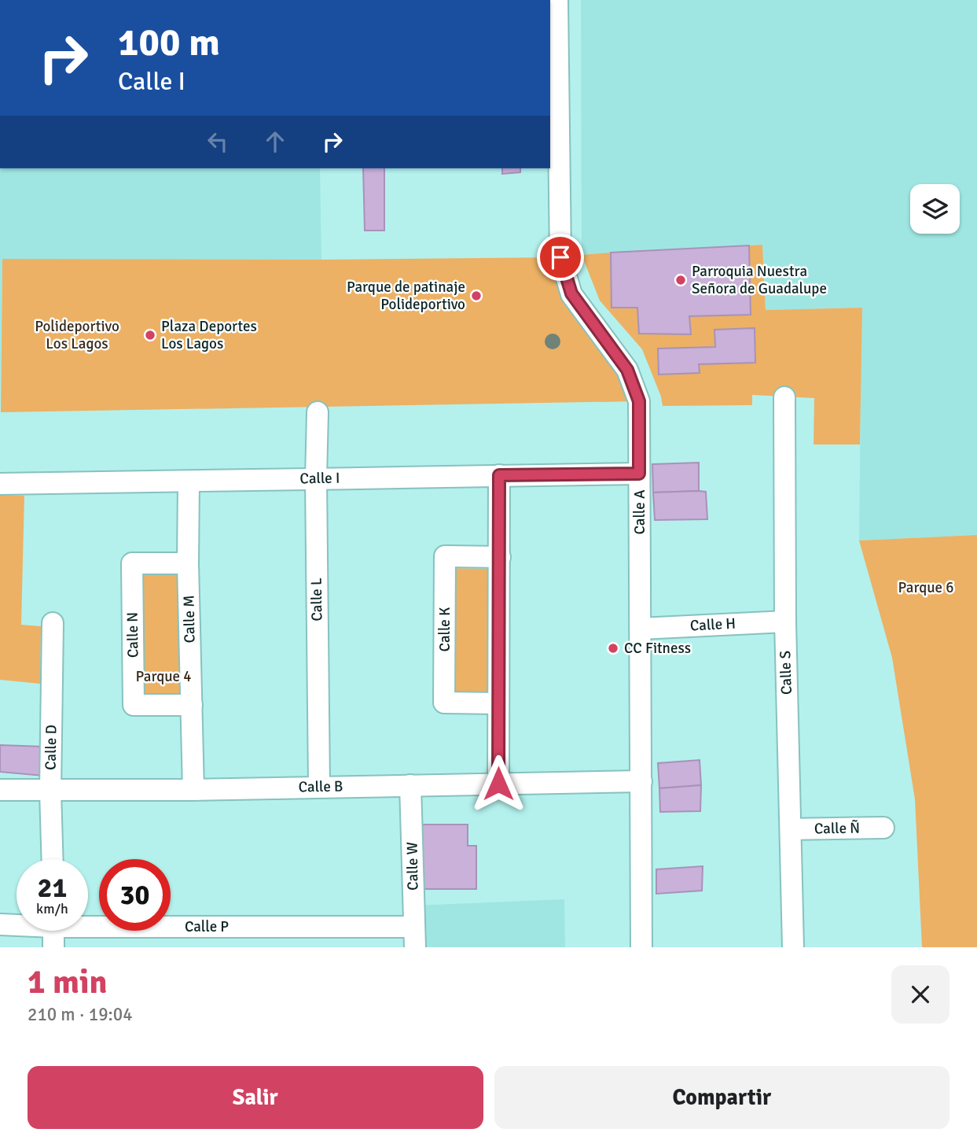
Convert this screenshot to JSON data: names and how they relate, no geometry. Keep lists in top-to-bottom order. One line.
{"streets":{"street":["Calle I","Calle A","Calle L","Calle M","Calle H","Calle K","Calle N","Calle S","Calle D","Calle B","Calle Ñ","Calle W","Calle P"]},"crossings":[["Calle I","Calle A"],["Calle I","Calle L"],["Calle I","Calle M"],["Calle A","Calle H"],["Calle A","Calle B"],["Calle L","Calle B"],["Calle M","Calle N"],["Calle M","Calle B"],["Calle H","Calle S"],["Calle S","Calle Ñ"],["Calle D","Calle B"],["Calle B","Calle W"],["Calle W","Calle P"]],"parks":["Polideportivo Los Lagos","Parque 6","Parque 4"],"places":["Parroquia Nuestra Señora de Guadalupe","Parque de patinaje Polideportivo","Plaza Deportes Los Lagos","CC Fitness"],"page":{"turn":["100 m","Calle I"],"speed":"21 km/h","limit":"30","heading":["1 min","210 m · 19:04"],"buttons":["Salir","Compartir"]}}
